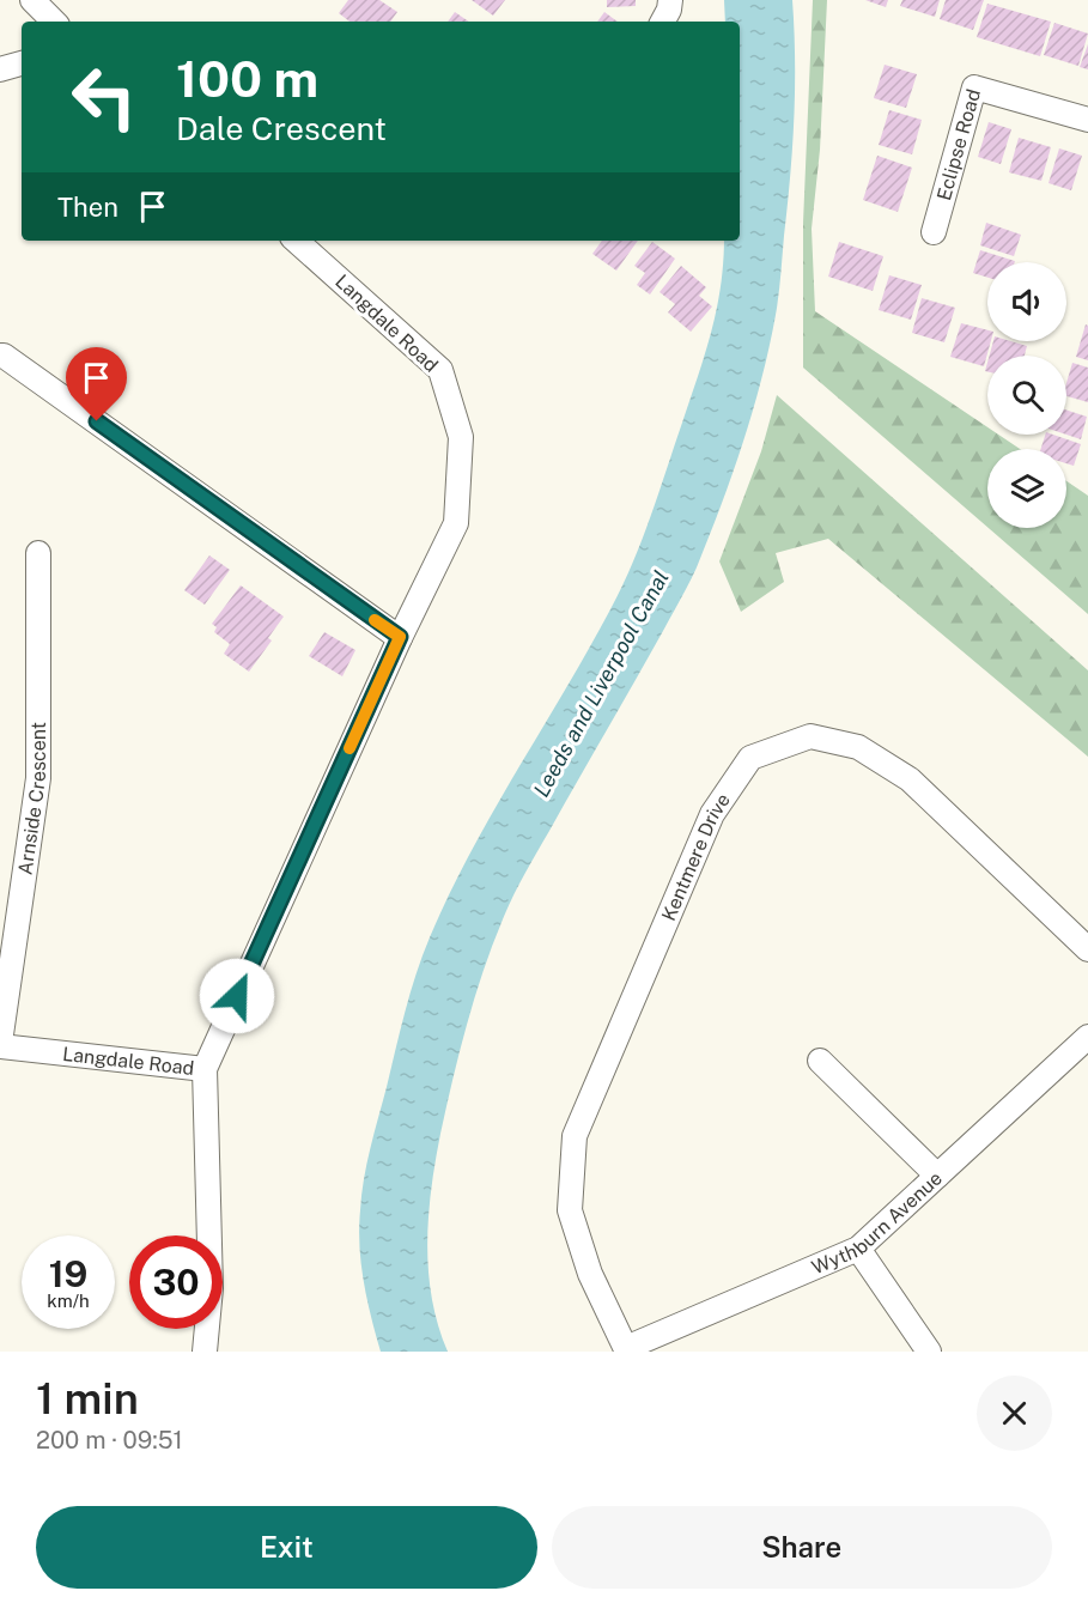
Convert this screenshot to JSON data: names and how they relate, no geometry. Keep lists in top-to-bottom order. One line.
{"streets":{"street":["Eclipse Road","Langdale Road","Arnside Crescent","Kentmere Drive","Wythburn Avenue"]},"crossings":[["Langdale Road","Arnside Crescent"],["Kentmere Drive","Wythburn Avenue"]],"water":["Leeds and Liverpool Canal"],"page":{"turn":["100 m","Dale Crescent"],"then":"Then","speed":"19 km/h","limit":"30","heading":["1 min","200 m · 09:51"],"buttons":["Exit","Share"]}}
